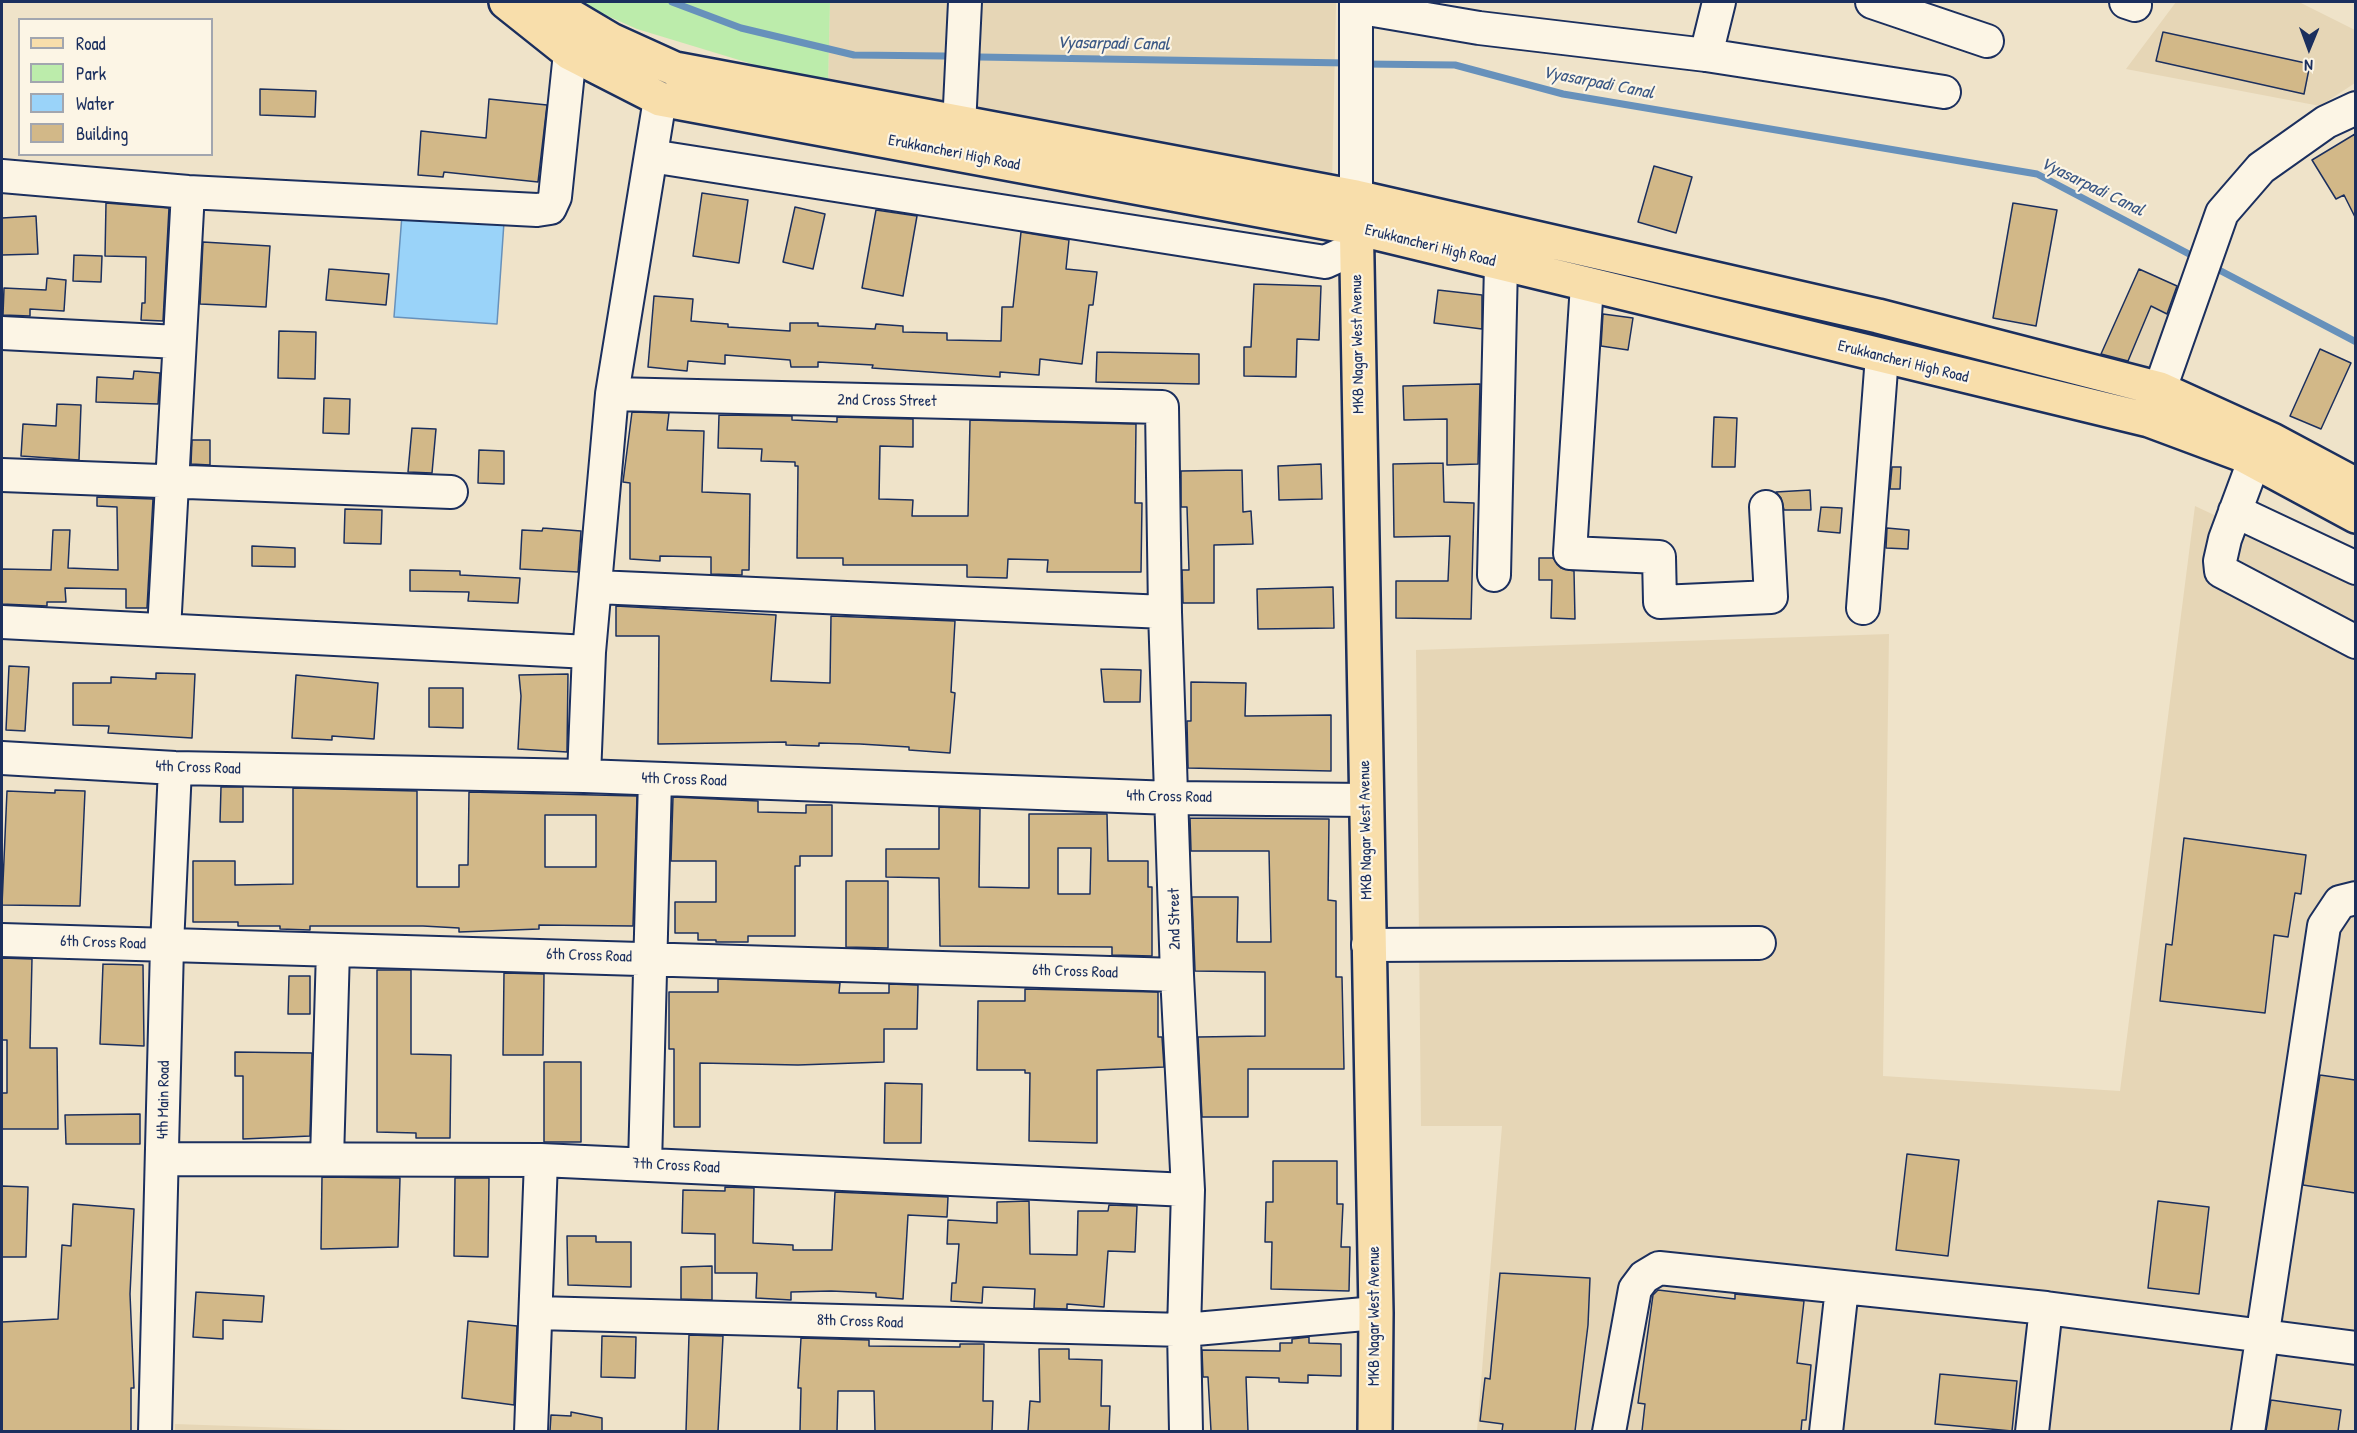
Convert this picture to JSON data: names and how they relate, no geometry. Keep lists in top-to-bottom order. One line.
{"streets":{"main road":["Erukkancheri High Road","MKB Nagar West Avenue"],"street":["2nd Cross Street","4th Cross Road","2nd Street","6th Cross Road","4th Main Road","7th Cross Road","8th Cross Road"]},"crossings":[["Erukkancheri High Road","MKB Nagar West Avenue"],["MKB Nagar West Avenue","4th Cross Road"],["MKB Nagar West Avenue","8th Cross Road"],["2nd Cross Street","2nd Street"],["4th Cross Road","2nd Street"],["4th Cross Road","4th Main Road"],["2nd Street","6th Cross Road"],["2nd Street","7th Cross Road"],["2nd Street","8th Cross Road"],["6th Cross Road","4th Main Road"],["4th Main Road","7th Cross Road"]],"water":["Vyasarpadi Canal"],"legend":["Road","Park","Water","Building"],"north":"bottom"}
